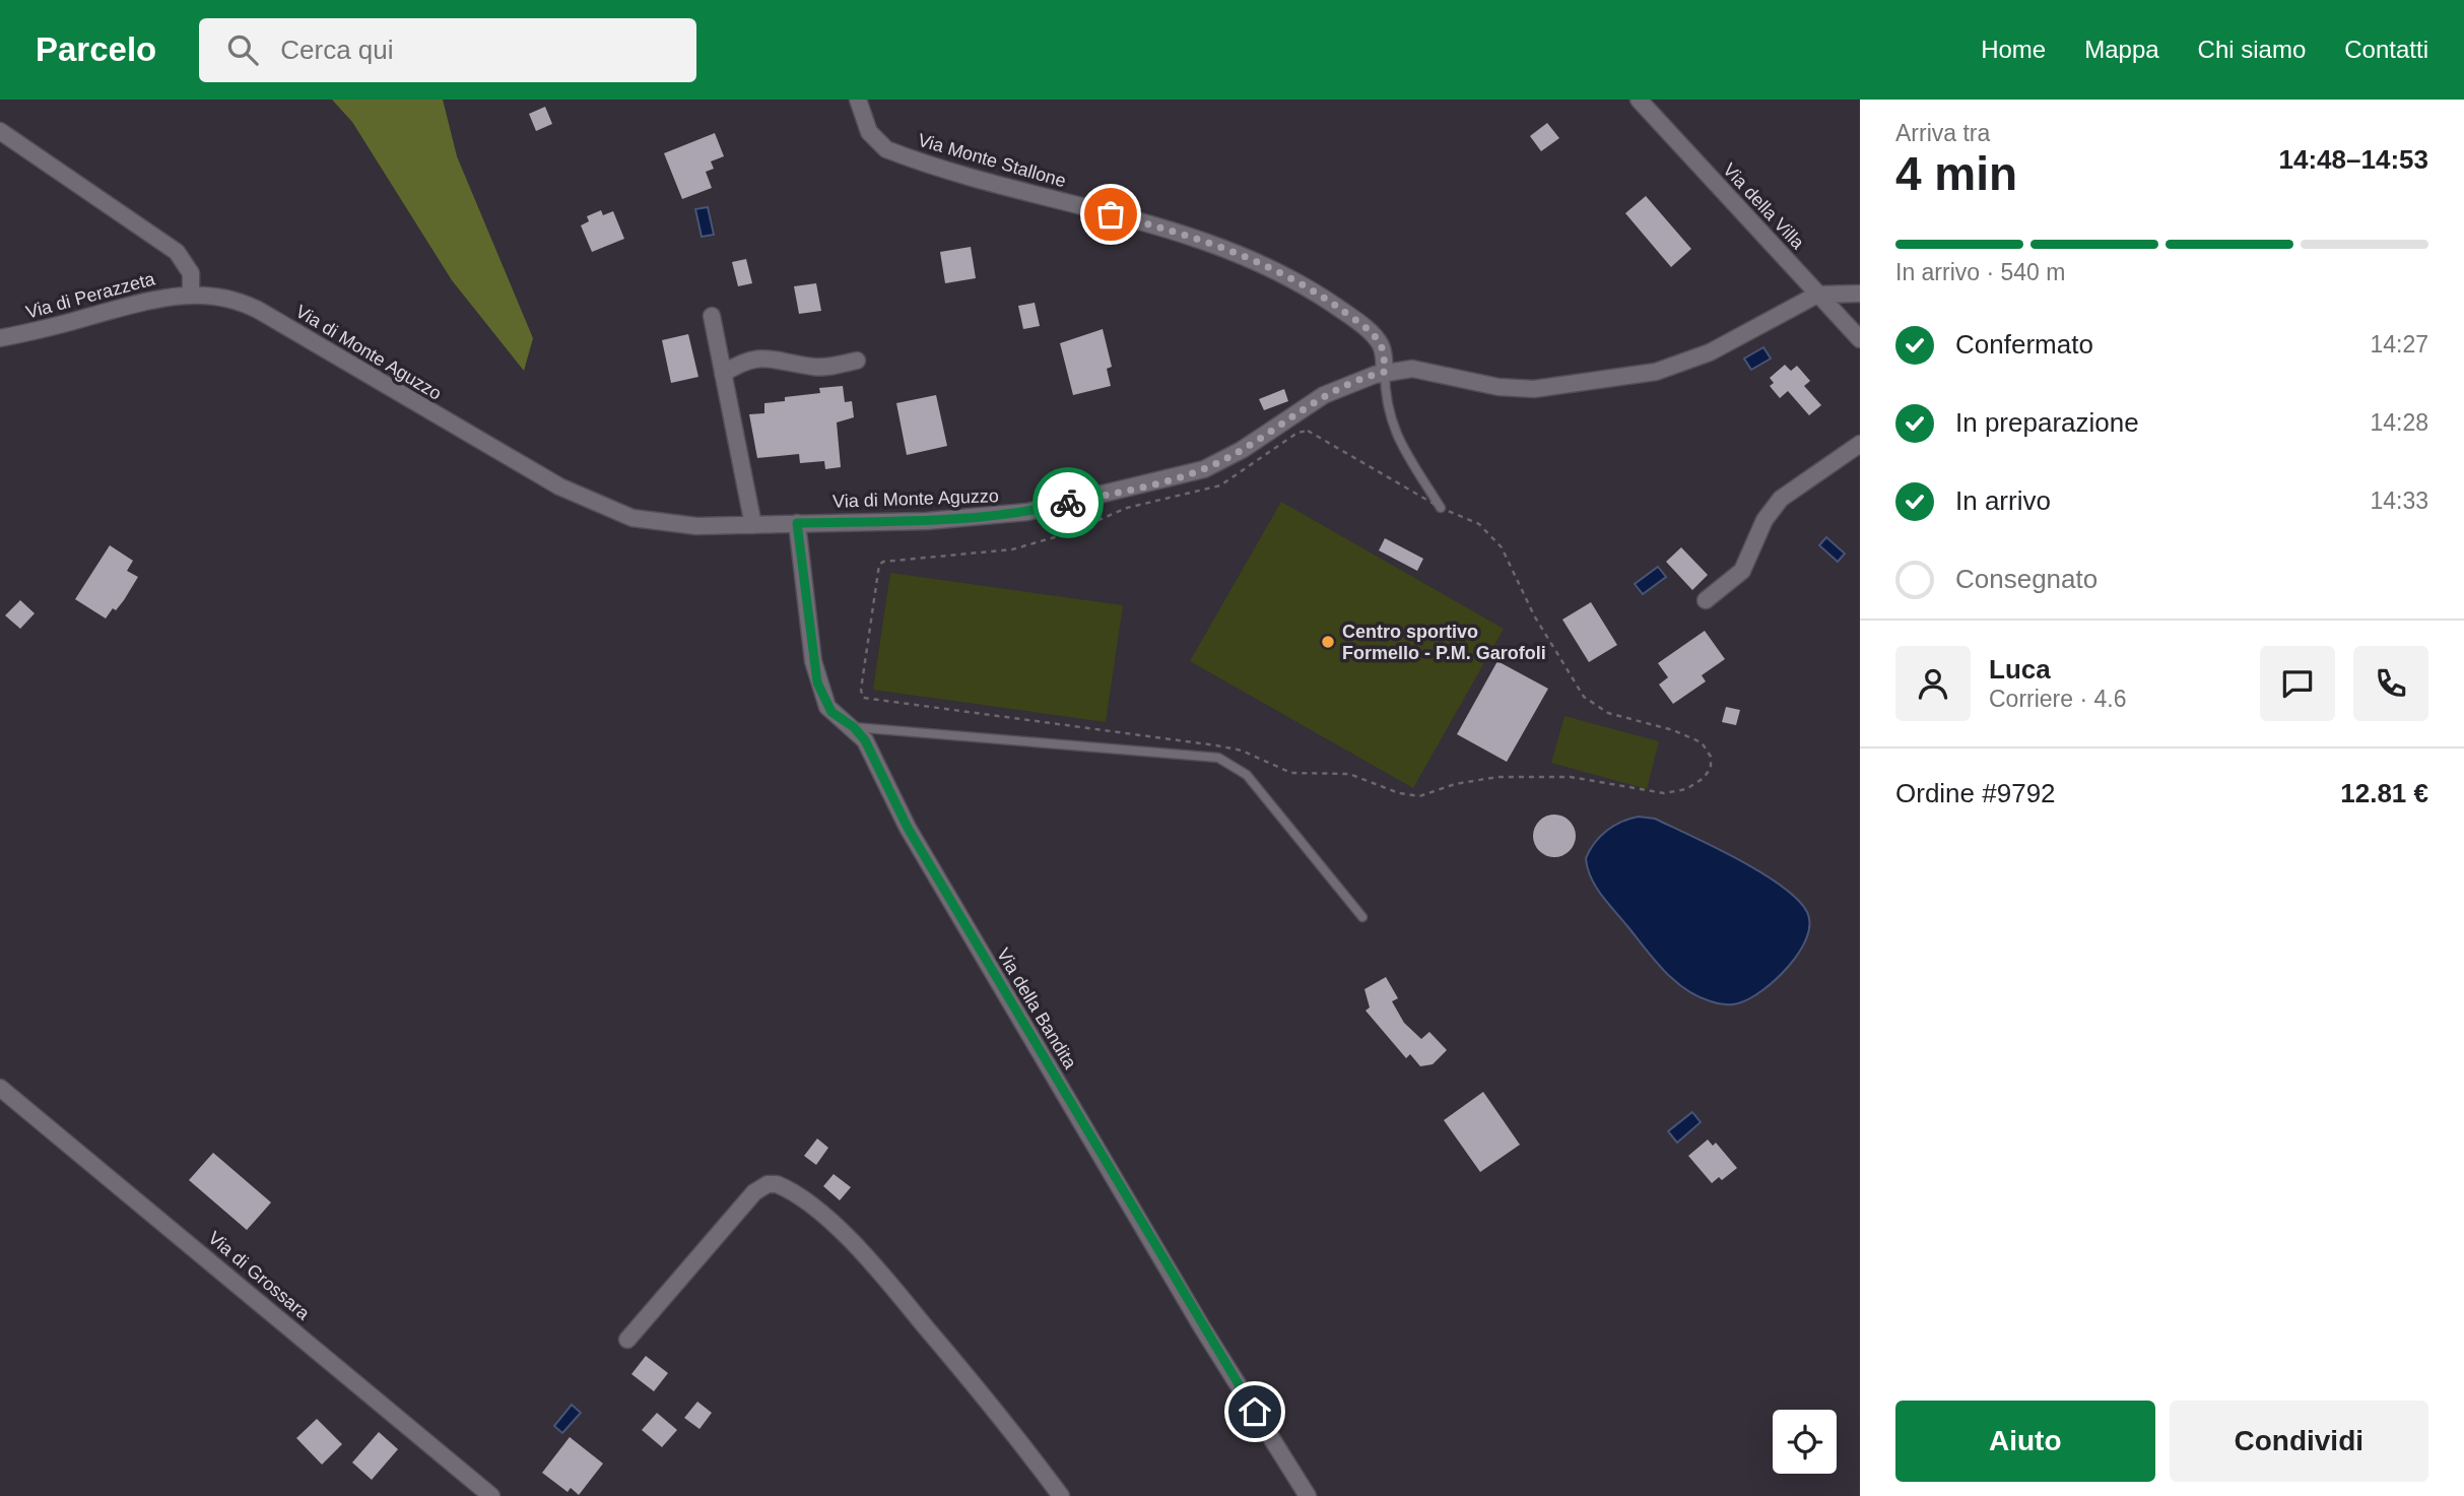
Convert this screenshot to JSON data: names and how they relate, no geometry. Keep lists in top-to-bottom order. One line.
{"streets":{"street":["Via Monte Stallone","Via della Villa","Via di Perazzeta","Via di Monte Aguzzo","Via della Bandita","Via di Grossara"]},"crossings":[["Via Monte Stallone","Via di Monte Aguzzo"],["Via della Villa","Via di Monte Aguzzo"],["Via di Perazzeta","Via di Monte Aguzzo"],["Via di Monte Aguzzo","Via della Bandita"]],"places":["Centro sportivo Formello - P.M. Garofoli"],"page":{"header":"Parcelo","search":"Cerca qui","nav":["Home","Mappa","Chi siamo","Contatti"],"heading":["4 min","Arriva tra","14:48–14:53"],"panel":["Luca","Corriere · 4.6","Ordine #9792","12.81 €"],"bar":"In arrivo · 540 m","list":[["Confermato","14:27"],["In preparazione","14:28"],["In arrivo","14:33"],"Consegnato"],"buttons":["Aiuto","Condividi"]}}
